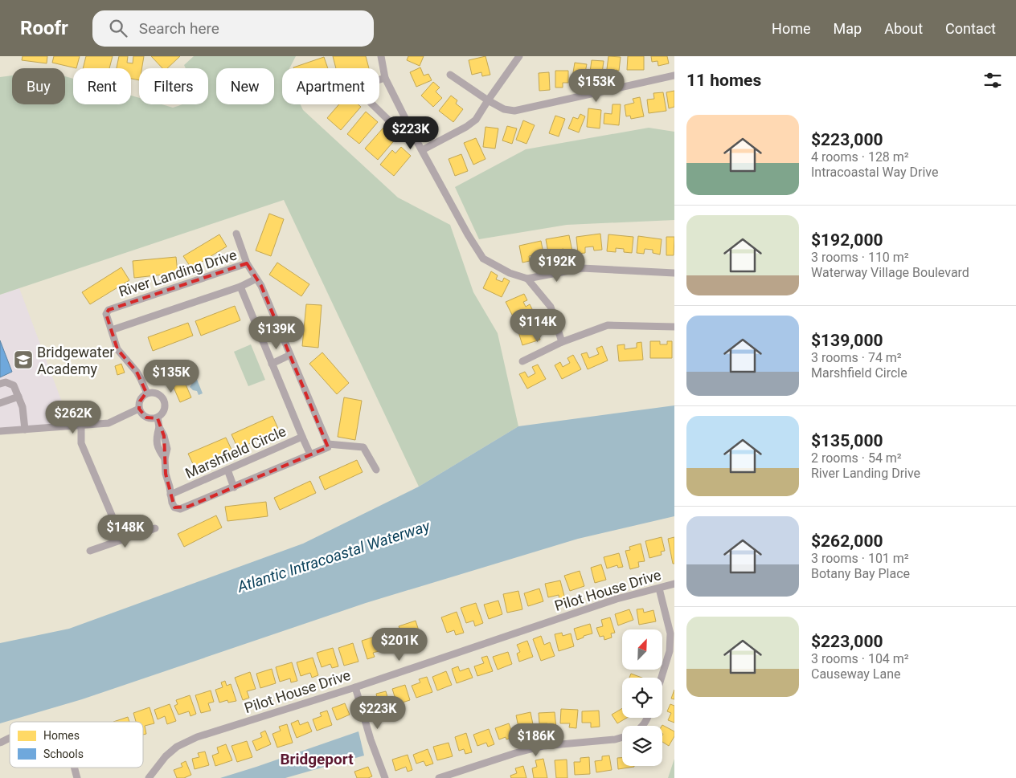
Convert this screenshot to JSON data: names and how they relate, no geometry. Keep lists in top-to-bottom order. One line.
{"streets":{"street":["River Landing Drive","Marshfield Circle","Pilot House Drive"]},"districts":["Bridgeport"],"water":["Atlantic Intracoastal Waterway"],"places":{"school or university":["Bridgewater Academy"]},"legend":["Homes","Schools"],"north":"top right","page":{"header":"Roofr","search":"Search here","nav":["Home","Map","About","Contact"],"heading":"11 homes","chip":["Buy","Rent","Filters","New","Apartment"],"price":["$153K","$223K","$192K","$114K","$139K","$135K","$262K","$148K","$201K","$223K","$186K"],"list":[{"name":"$223,000","note":"4 rooms · 128 m² · Intracoastal Way Drive"},{"name":"$192,000","note":"3 rooms · 110 m² · Waterway Village Boulevard"},{"name":"$139,000","note":"3 rooms · 74 m² · Marshfield Circle"},{"name":"$135,000","note":"2 rooms · 54 m² · River Landing Drive"},{"name":"$262,000","note":"3 rooms · 101 m² · Botany Bay Place"},{"name":"$223,000","note":"3 rooms · 104 m² · Causeway Lane"}]}}
